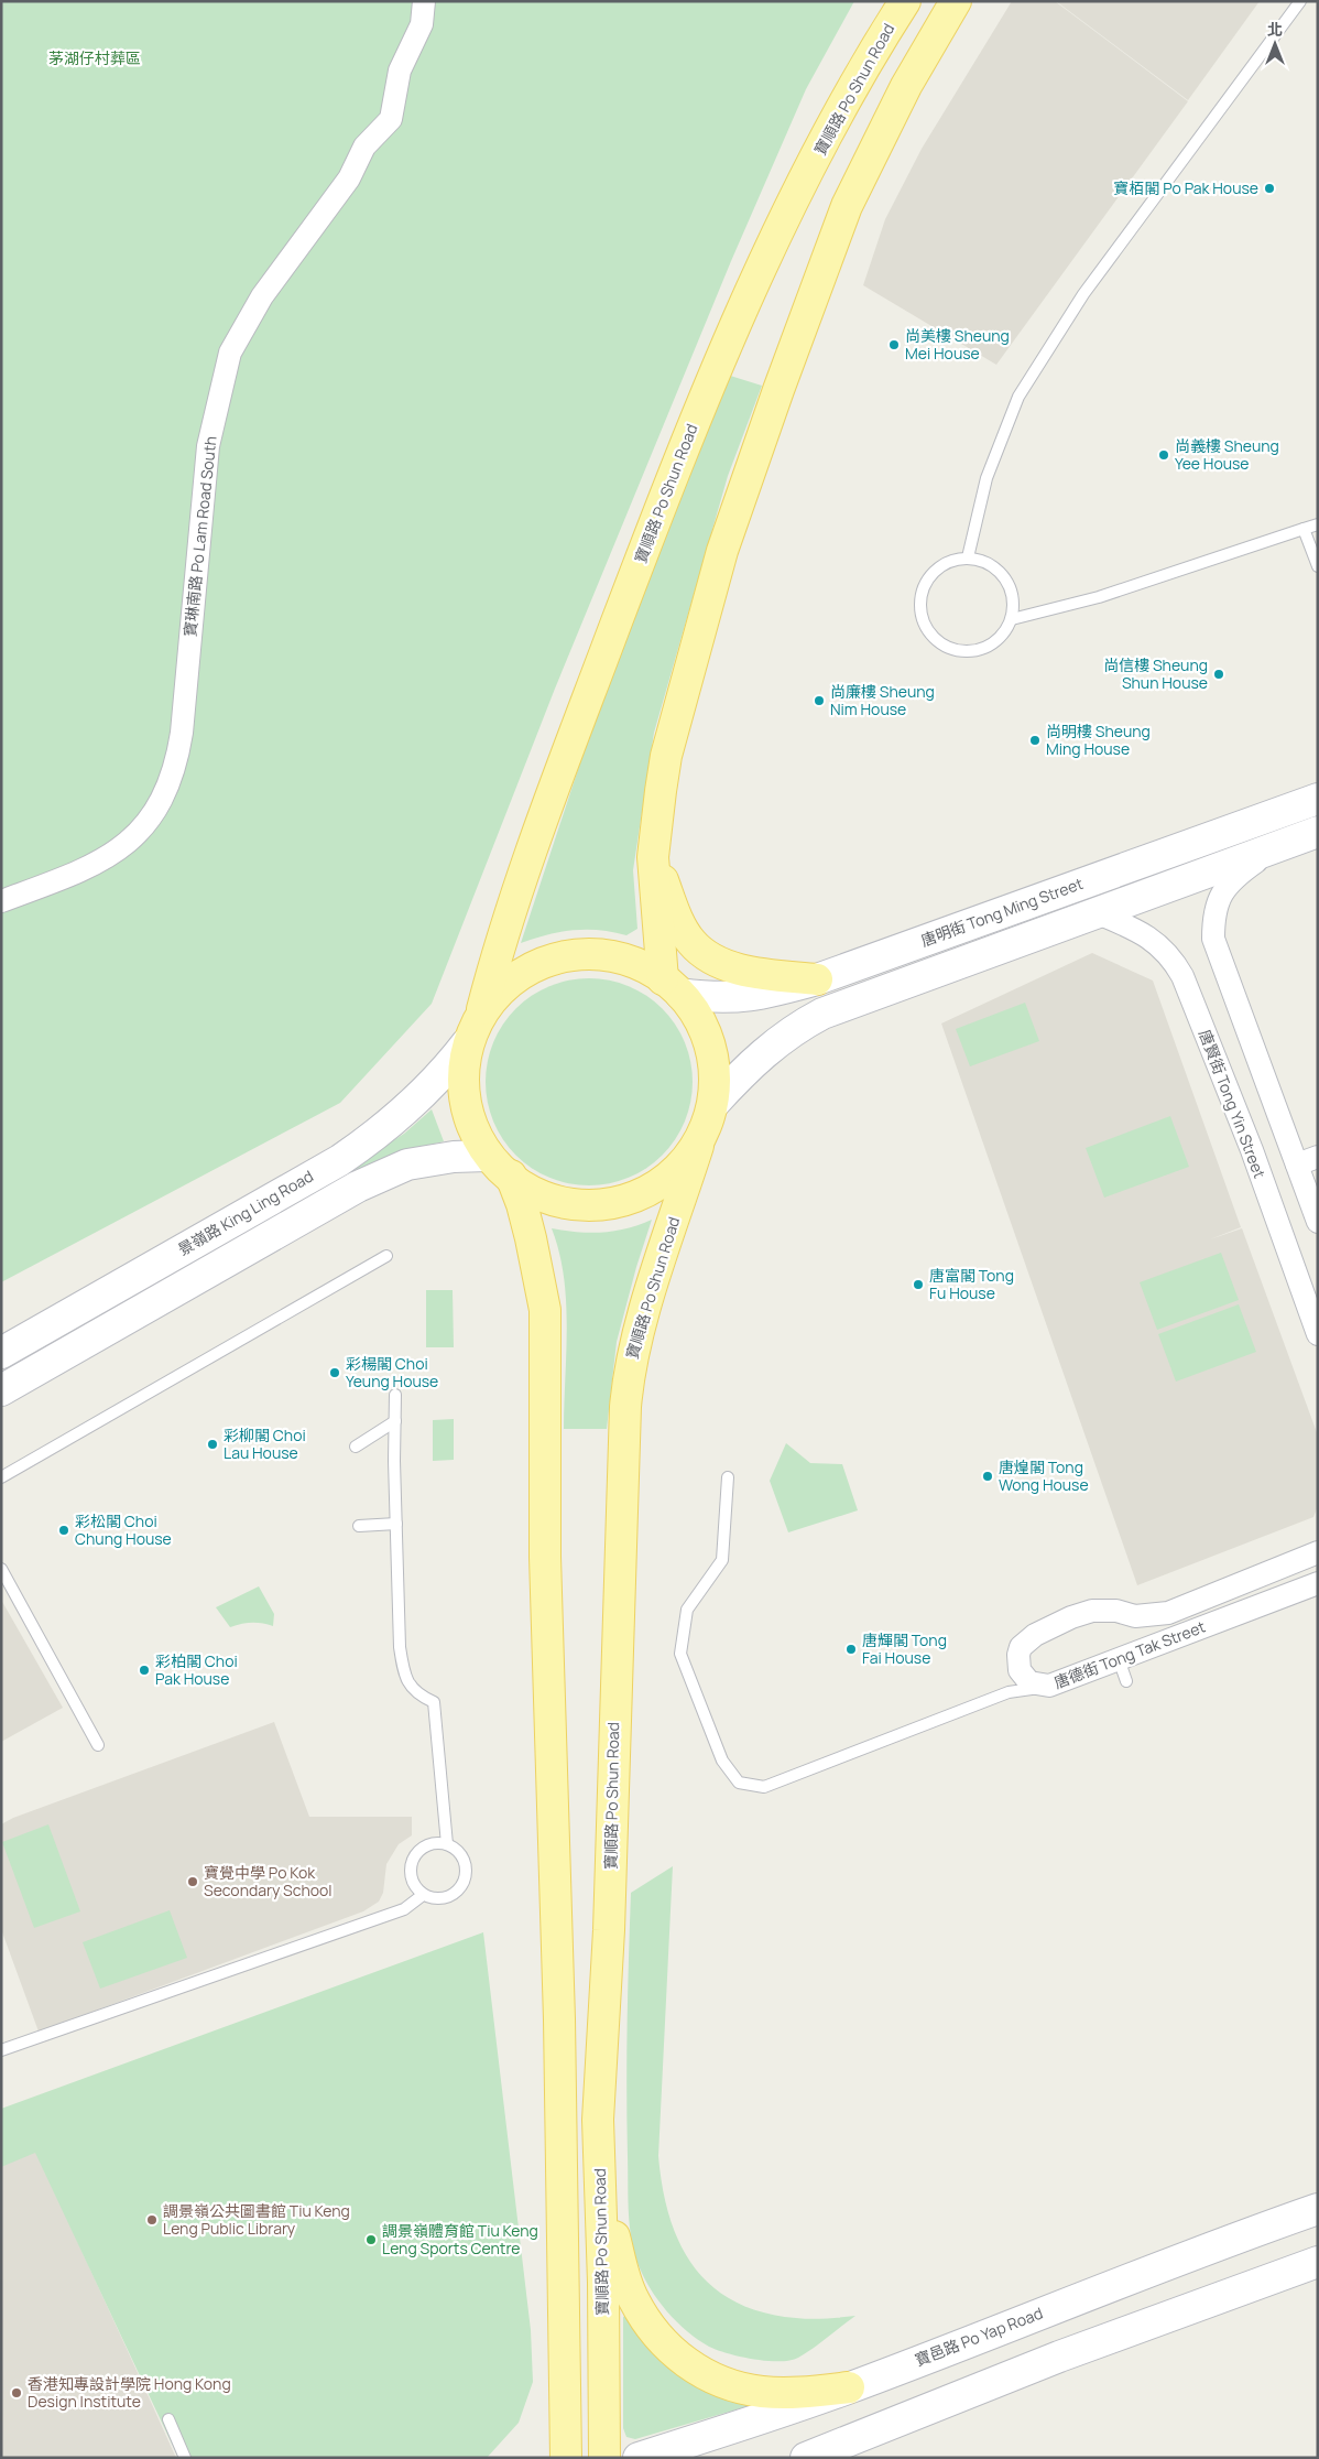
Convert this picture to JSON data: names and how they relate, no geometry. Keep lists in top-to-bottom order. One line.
{"streets":{"main road":["寶順路 Po Shun Road","唐明街 Tong Ming Street","景嶺路 King Ling Road","寶邑路 Po Yap Road"],"street":["寶琳南路 Po Lam Road South","唐賢街 Tong Yin Street","唐德街 Tong Tak Street"]},"crossings":[["寶順路 Po Shun Road","唐明街 Tong Ming Street"]],"parks":["茅湖仔村葬區"],"places":["寶栢閣 Po Pak House","尚美樓 Sheung Mei House","尚義樓 Sheung Yee House","尚信樓 Sheung Shun House","尚廉樓 Sheung Nim House","尚明樓 Sheung Ming House","唐富閣 Tong Fu House","彩楊閣 Choi Yeung House","彩柳閣 Choi Lau House","唐煌閣 Tong Wong House","彩松閣 Choi Chung House","唐輝閣 Tong Fai House","彩柏閣 Choi Pak House","寶覺中學 Po Kok Secondary School","調景嶺公共圖書館 Tiu Keng Leng Public Library","調景嶺體育館 Tiu Keng Leng Sports Centre","香港知專設計學院 Hong Kong Design Institute"],"north":"top"}
